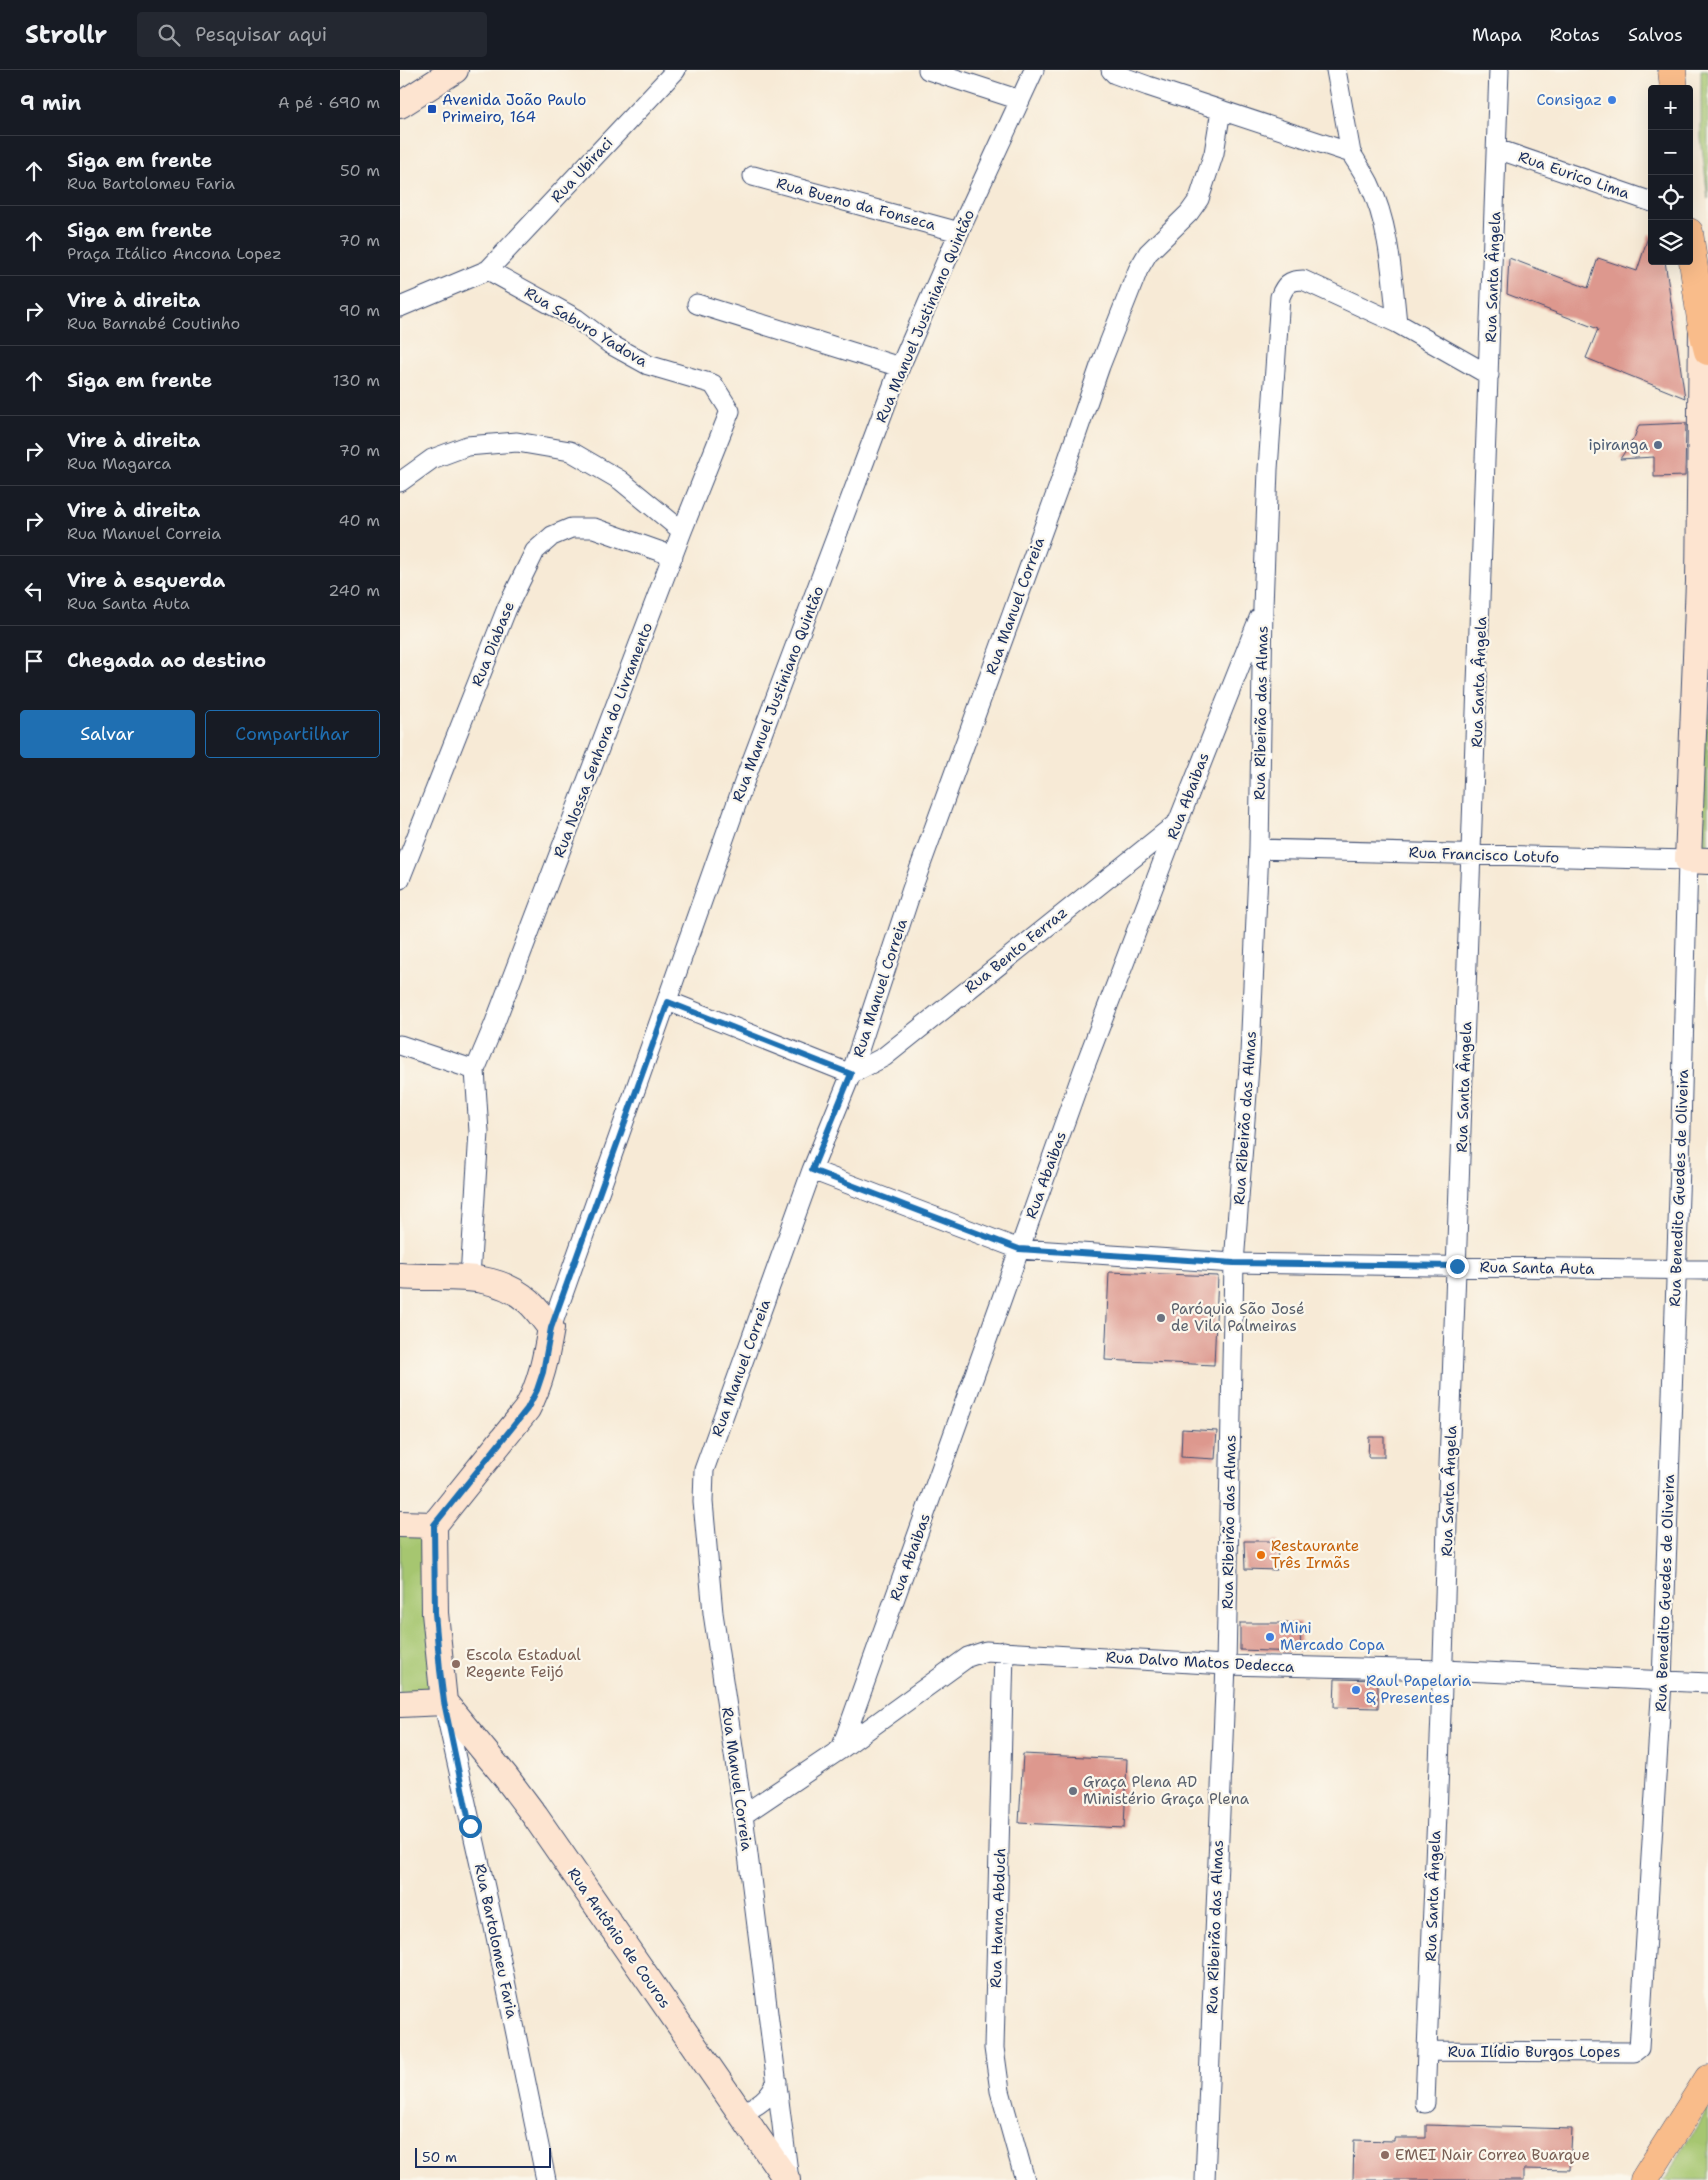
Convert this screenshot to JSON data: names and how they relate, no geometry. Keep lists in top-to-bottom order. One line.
{"streets":{"street":["Rua Ubiraci","Rua Eurico Lima","Rua Bueno da Fonseca","Rua Santa Ângela","Rua Manuel Justiniano Quintão","Rua Saburo Yadova","Rua Manuel Correia","Rua Diabase","Rua Ribeirão das Almas","Rua Nossa Senhora do Livramento","Rua Abaibas","Rua Francisco Lotufo","Rua Bento Ferraz","Rua Benedito Guedes de Oliveira","Rua Santa Auta","Rua Dalvo Matos Dedecca","Rua Hanna Abduch","Rua Antônio de Couros","Rua Bartolomeu Faria","Rua Ilídio Burgos Lopes"]},"crossings":[["Rua Ubiraci","Rua Saburo Yadova"],["Rua Eurico Lima","Rua Santa Ângela"],["Rua Bueno da Fonseca","Rua Manuel Justiniano Quintão"],["Rua Santa Ângela","Rua Ribeirão das Almas"],["Rua Santa Ângela","Rua Francisco Lotufo"],["Rua Santa Ângela","Rua Santa Auta"],["Rua Santa Ângela","Rua Dalvo Matos Dedecca"],["Rua Santa Ângela","Rua Ilídio Burgos Lopes"],["Rua Saburo Yadova","Rua Nossa Senhora do Livramento"],["Rua Manuel Correia","Rua Bento Ferraz"],["Rua Manuel Correia","Rua Santa Auta"],["Rua Manuel Correia","Rua Dalvo Matos Dedecca"],["Rua Manuel Correia","Rua Antônio de Couros"],["Rua Diabase","Rua Nossa Senhora do Livramento"],["Rua Ribeirão das Almas","Rua Abaibas"],["Rua Ribeirão das Almas","Rua Francisco Lotufo"],["Rua Ribeirão das Almas","Rua Santa Auta"],["Rua Ribeirão das Almas","Rua Dalvo Matos Dedecca"],["Rua Abaibas","Rua Bento Ferraz"],["Rua Abaibas","Rua Santa Auta"],["Rua Abaibas","Rua Dalvo Matos Dedecca"],["Rua Francisco Lotufo","Rua Benedito Guedes de Oliveira"],["Rua Benedito Guedes de Oliveira","Rua Santa Auta"],["Rua Benedito Guedes de Oliveira","Rua Dalvo Matos Dedecca"],["Rua Benedito Guedes de Oliveira","Rua Ilídio Burgos Lopes"],["Rua Dalvo Matos Dedecca","Rua Hanna Abduch"],["Rua Antônio de Couros","Rua Bartolomeu Faria"]],"places":{"other":["Consigaz","ipiranga","Paróquia São José de Vila Palmeiras","Restaurante Três Irmãs","Mini Mercado Copa","Escola Estadual Regente Feijó","Raul Papelaria & Presentes","Graça Plena AD Ministério Graça Plena","EMEI Nair Correa Buarque"],"transit":["Avenida João Paulo Primeiro, 164"]},"scale_bar":"50 m","page":{"header":"Strollr","search":"Pesquisar aqui","nav":["Mapa","Rotas","Salvos"],"heading":["9 min","A pé · 690 m"],"map_buttons":["+","−"],"list":[["Siga em frente","Rua Bartolomeu Faria","50 m"],["Siga em frente","Praça Itálico Ancona Lopez","70 m"],["Vire à direita","Rua Barnabé Coutinho","90 m"],["Siga em frente","130 m"],["Vire à direita","Rua Magarca","70 m"],["Vire à direita","Rua Manuel Correia","40 m"],["Vire à esquerda","Rua Santa Auta","240 m"],"Chegada ao destino"],"buttons":["Salvar","Compartilhar"],"scale":"50 m"}}
